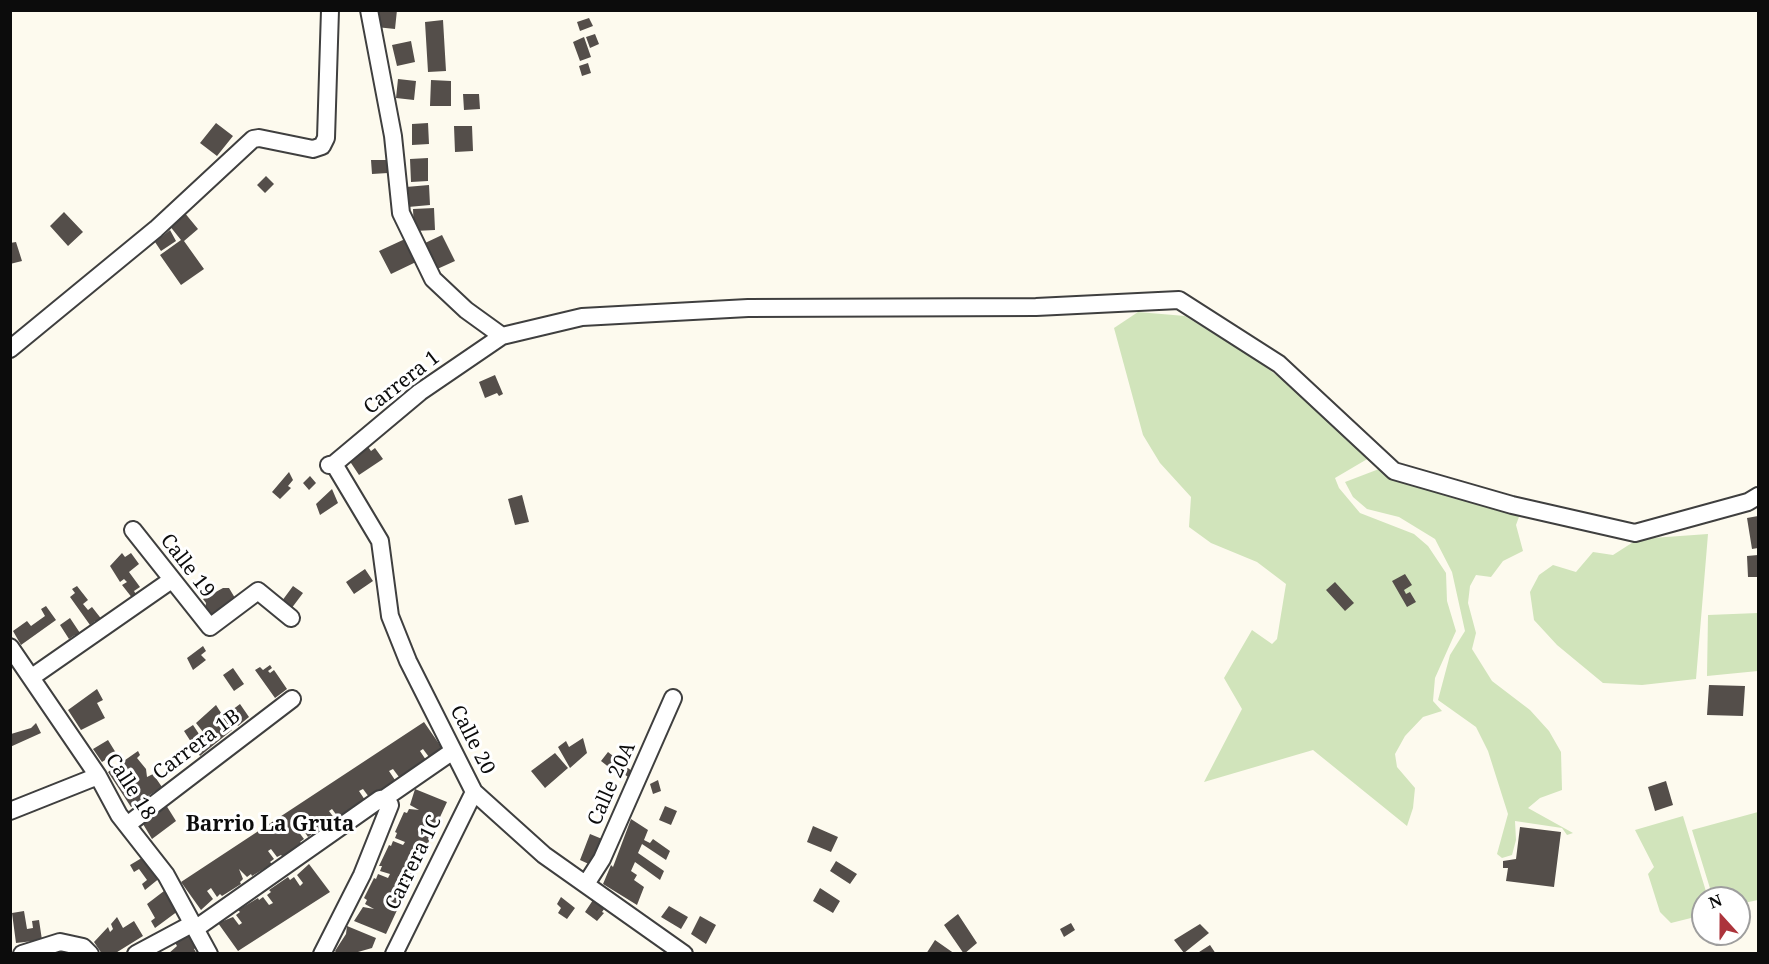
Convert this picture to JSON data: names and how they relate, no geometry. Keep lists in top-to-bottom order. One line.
{"streets":{"street":["Carrera 1","Calle 19","Calle 20","Carrera 1B","Calle 20A","Calle 18","Carrera 1C"]},"crossings":[["Carrera 1","Calle 20"],["Calle 20","Calle 20A"],["Calle 20","Carrera 1C"],["Carrera 1B","Calle 18"]],"districts":["Barrio La Gruta"],"north":"top"}
